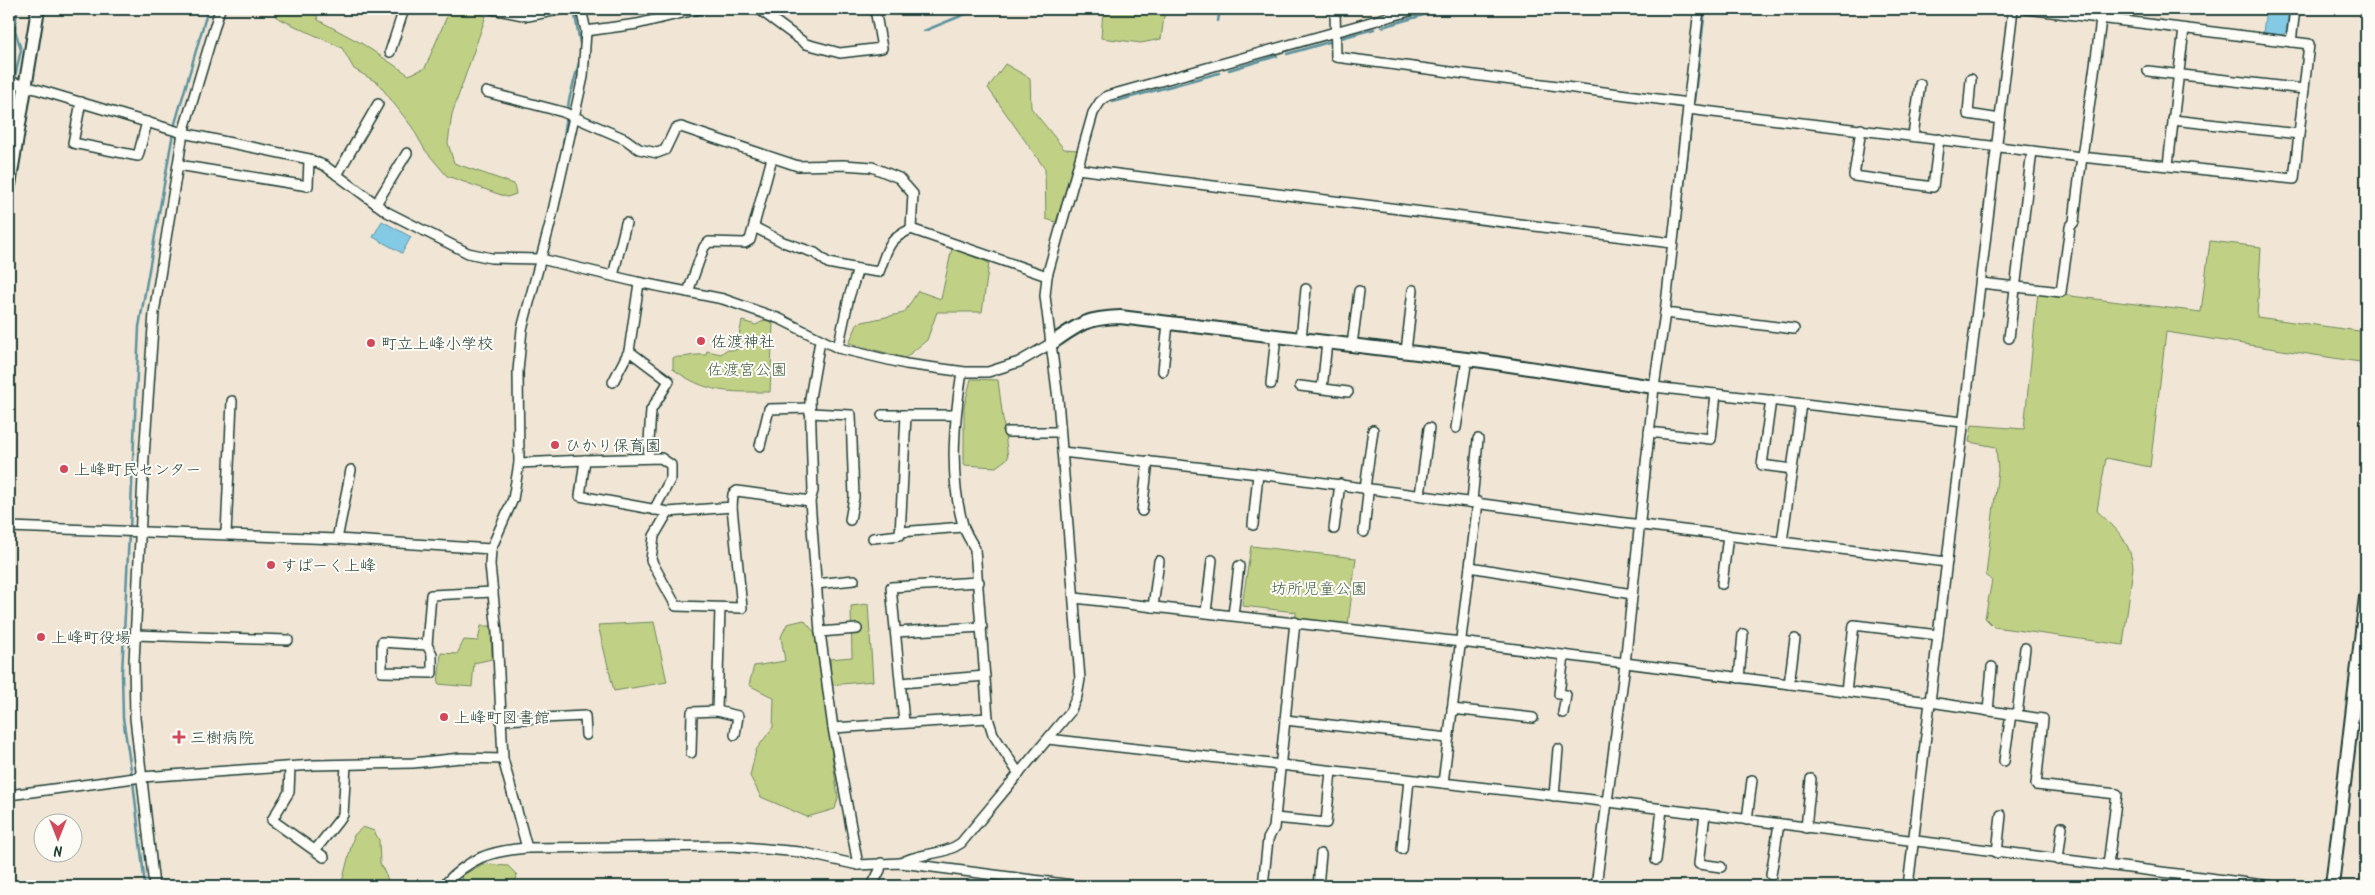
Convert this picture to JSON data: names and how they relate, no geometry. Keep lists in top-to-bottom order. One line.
{"parks":["佐渡宮公園","坊所児童公園"],"places":{"other":["佐渡神社","町立上峰小学校","ひかり保育園","上峰町民センター","すぱーく上峰","上峰町役場","上峰町図書館"],"health":["三樹病院"]},"north":"bottom"}
